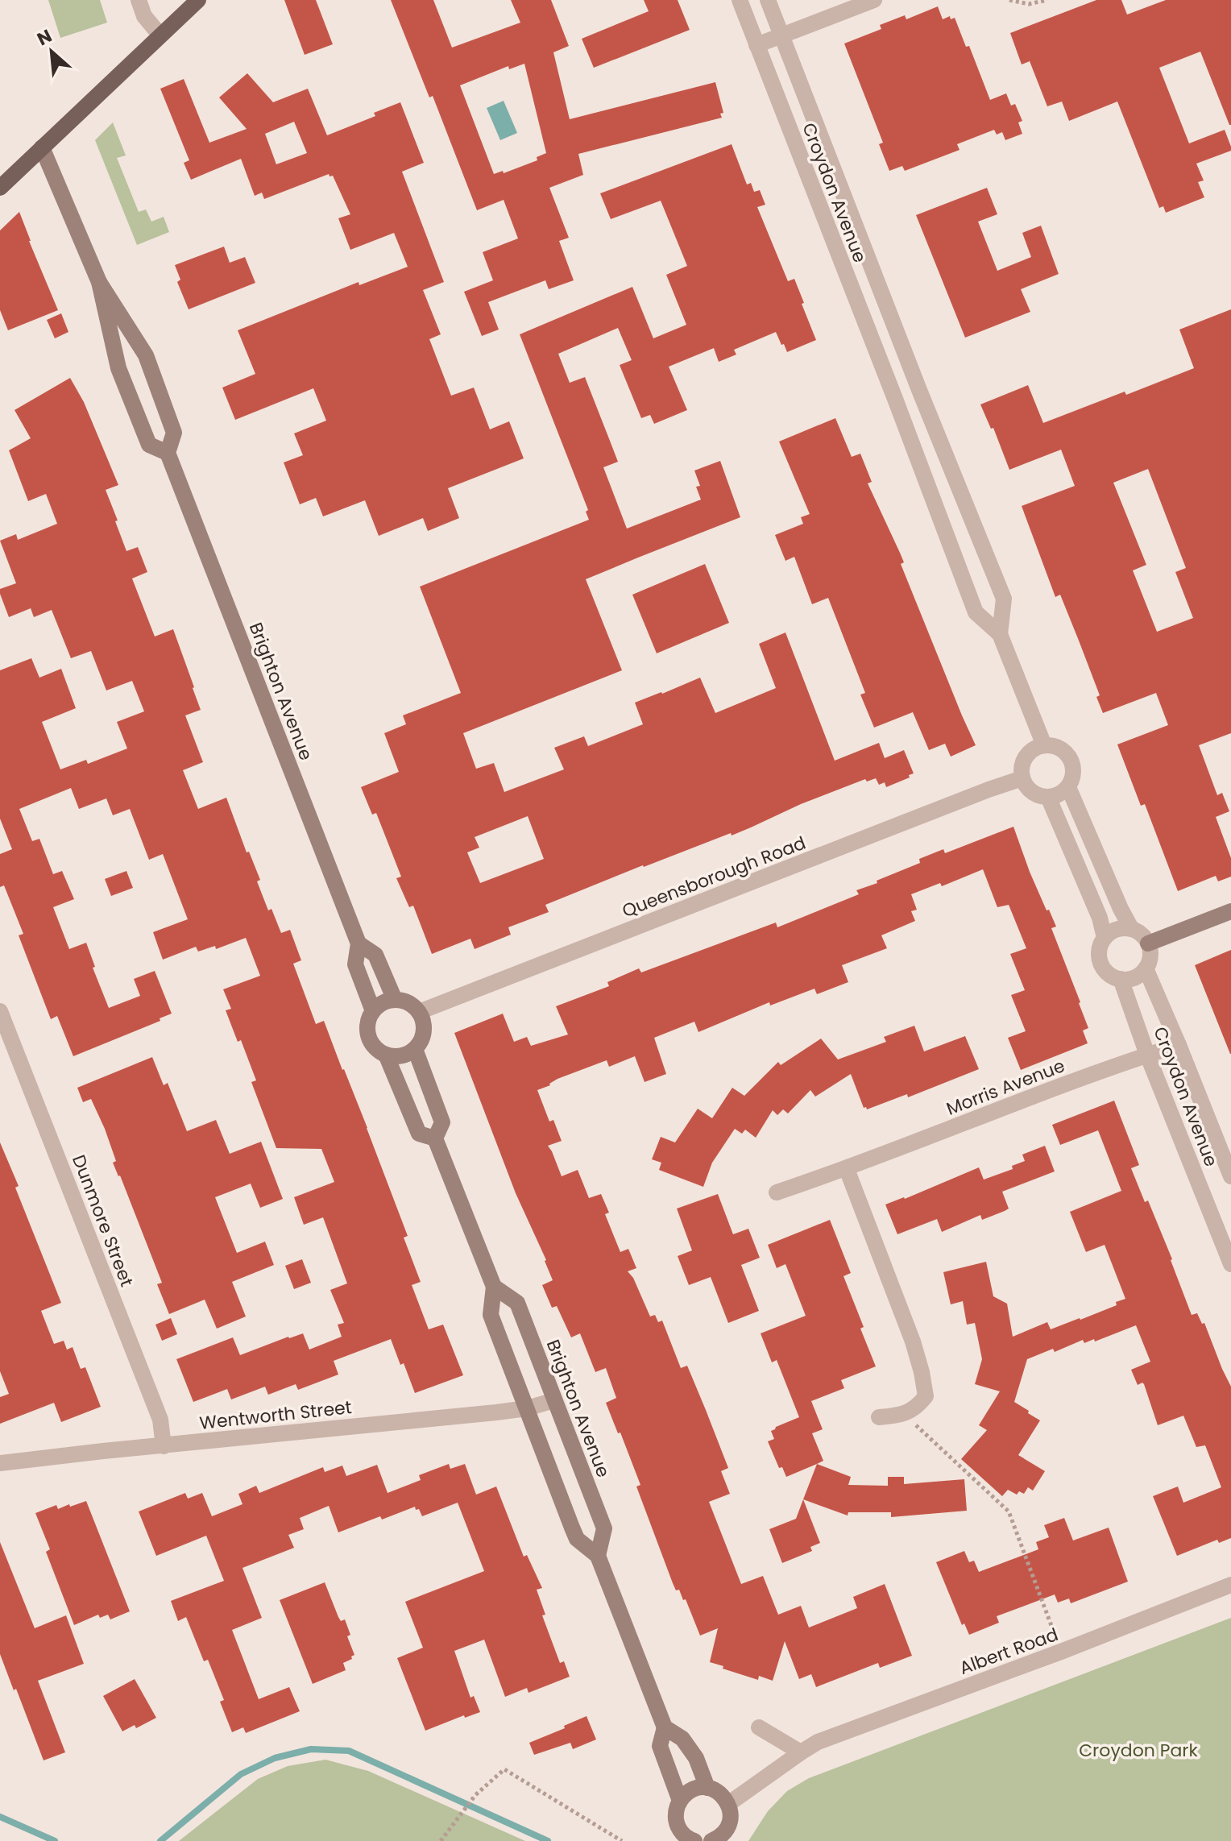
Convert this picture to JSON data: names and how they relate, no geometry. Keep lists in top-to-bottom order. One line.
{"streets":{"main road":["Brighton Avenue"],"street":["Croydon Avenue","Queensborough Road","Morris Avenue","Dunmore Street","Wentworth Street","Albert Road"]},"crossings":[["Croydon Avenue","Queensborough Road"],["Croydon Avenue","Morris Avenue"],["Brighton Avenue","Queensborough Road"],["Brighton Avenue","Wentworth Street"],["Dunmore Street","Wentworth Street"]],"parks":["Croydon Park"],"north":"top left"}
